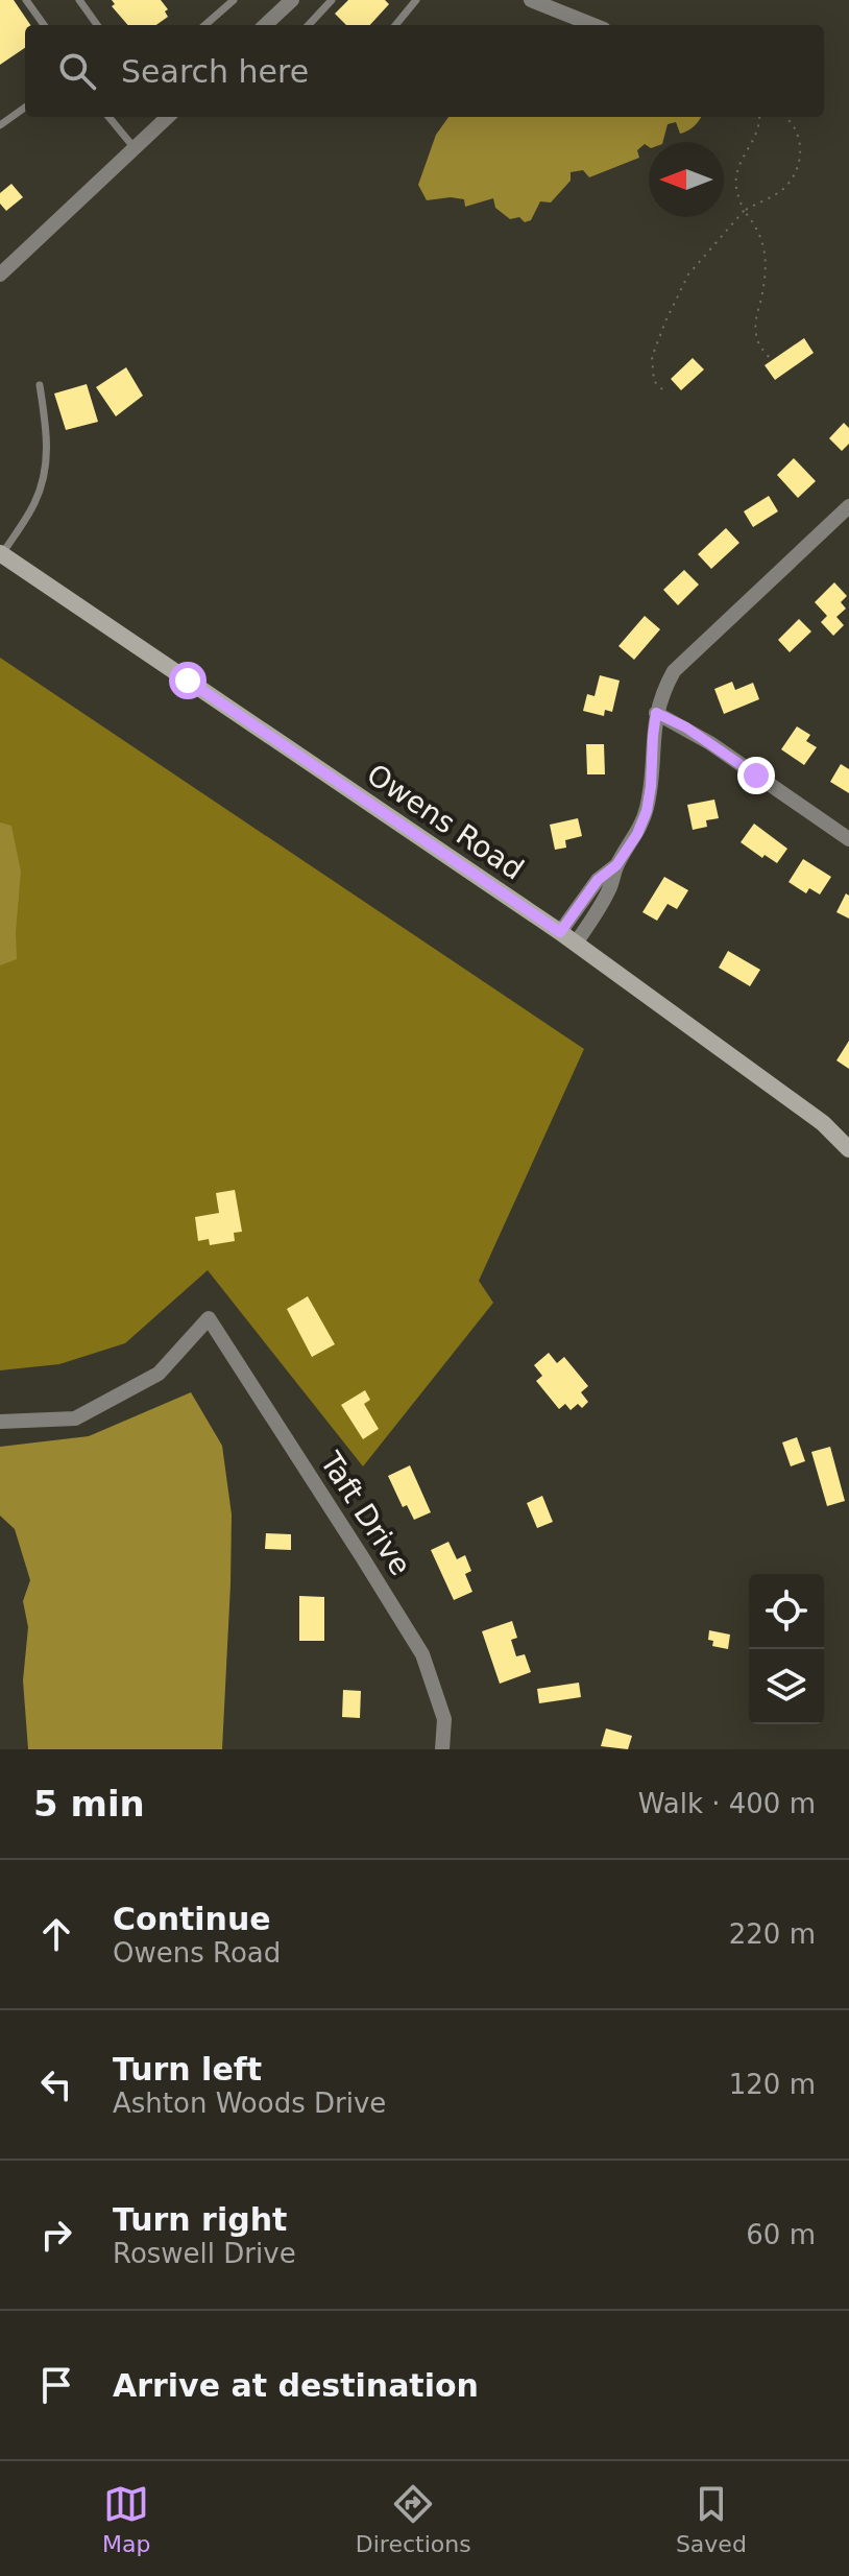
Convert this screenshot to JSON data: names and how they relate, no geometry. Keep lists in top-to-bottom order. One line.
{"streets":{"street":["Owens Road","Taft Drive"]},"north":"left","page":{"search":"Search here","heading":["5 min","Walk · 400 m"],"list":[["Continue","Owens Road","220 m"],["Turn left","Ashton Woods Drive","120 m"],["Turn right","Roswell Drive","60 m"],"Arrive at destination"],"nav":["Map","Directions","Saved"]}}
